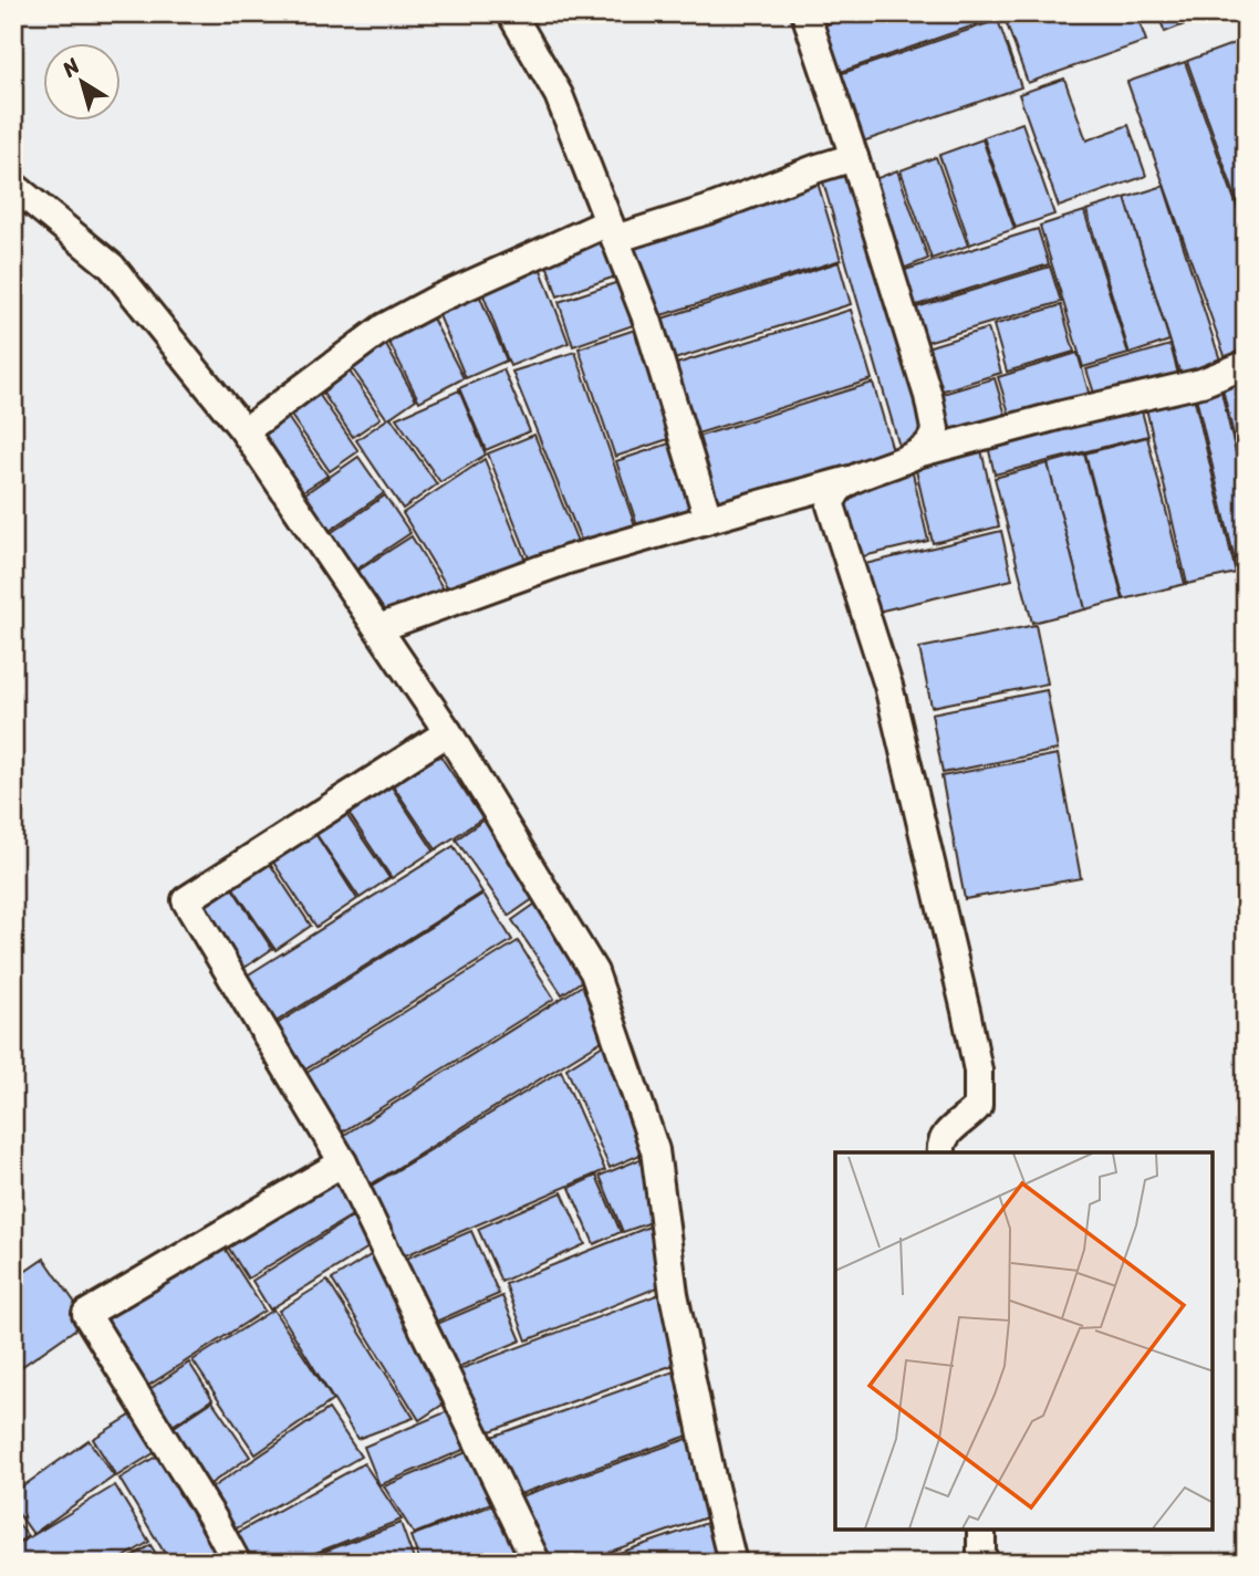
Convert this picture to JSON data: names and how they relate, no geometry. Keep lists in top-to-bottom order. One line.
{"north":"top left"}
